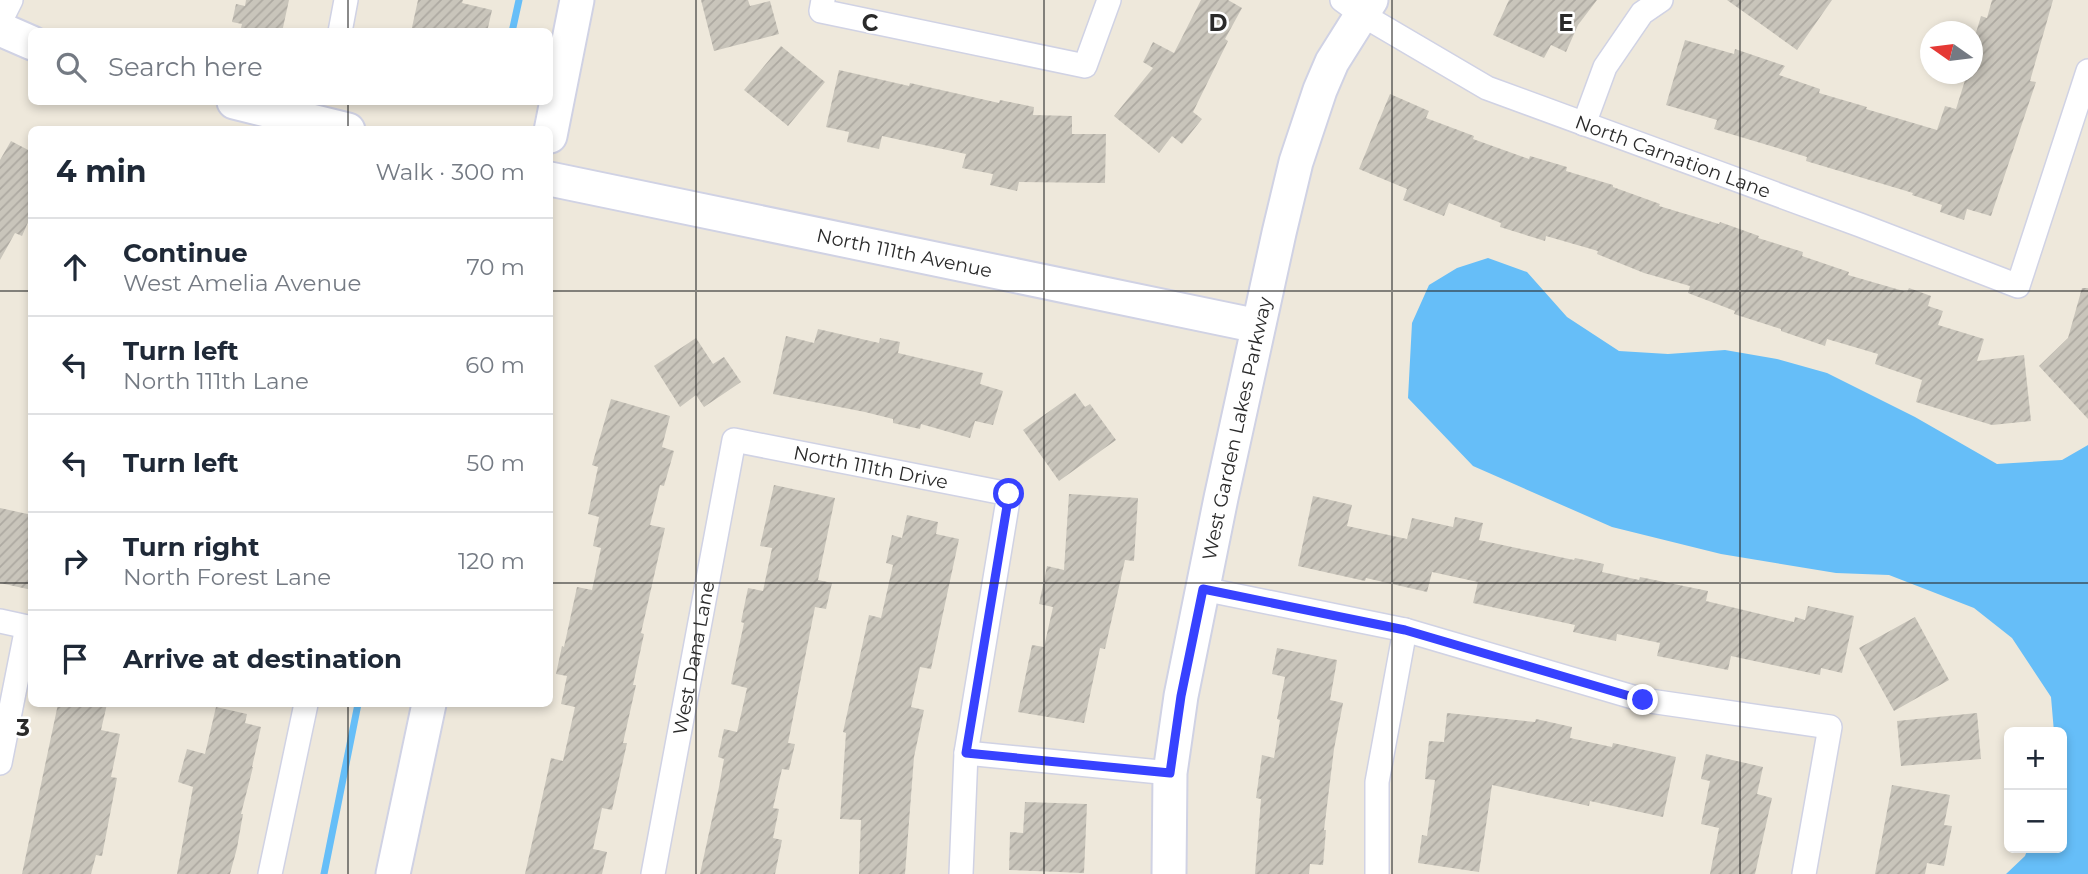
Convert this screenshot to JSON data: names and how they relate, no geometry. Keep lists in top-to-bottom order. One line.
{"streets":{"street":["North Carnation Lane","North 111th Avenue","West Garden Lakes Parkway","North 111th Drive","West Dana Lane"]},"crossings":[["North Carnation Lane","West Garden Lakes Parkway"],["North 111th Avenue","West Garden Lakes Parkway"],["North 111th Drive","West Dana Lane"]],"north":"left","page":{"search":"Search here","heading":["4 min","Walk · 300 m"],"list":[["Continue","West Amelia Avenue","70 m"],["Turn left","North 111th Lane","60 m"],["Turn left","50 m"],["Turn right","North Forest Lane","120 m"],"Arrive at destination"],"map_buttons":["+","−"]},"grid":{"columns":["C","D","E"],"rows":["3"]}}
